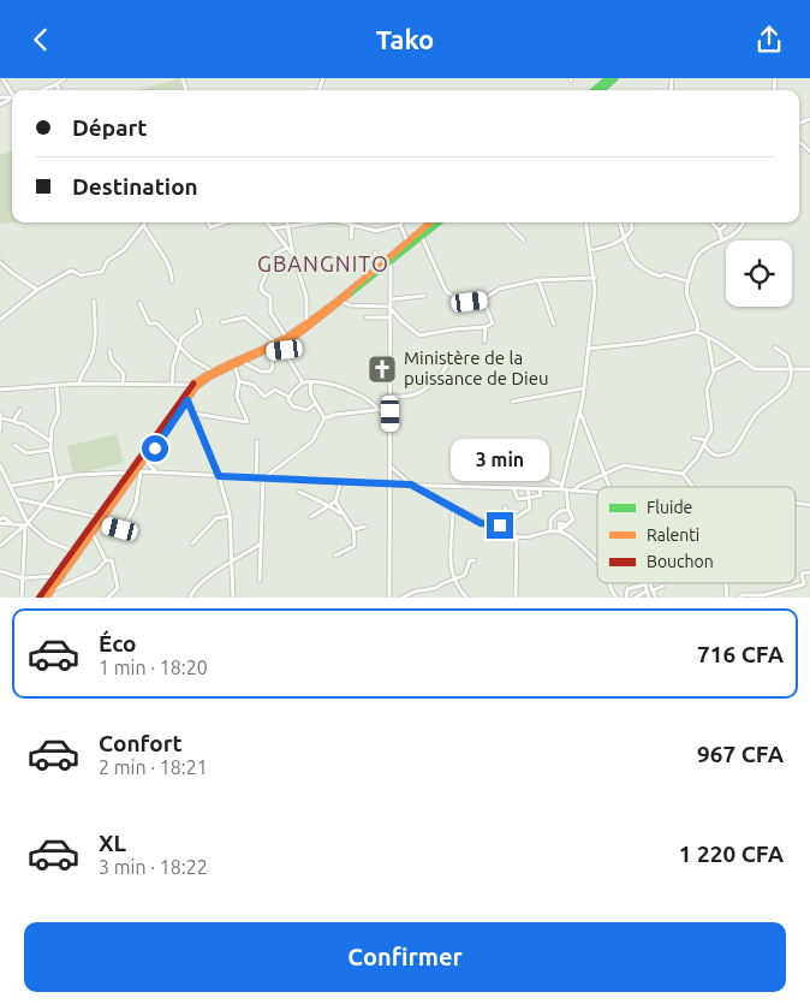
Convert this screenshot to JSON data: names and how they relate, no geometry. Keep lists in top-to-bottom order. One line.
{"districts":["GBANGNITO"],"places":{"church":["Ministère de la puissance de Dieu"]},"legend":["Fluide","Ralenti","Bouchon"],"page":{"header":"Tako","banner":["Départ","Destination"],"bubble":"3 min","list":[{"name":"Éco","note":"1 min · 18:20","value":"716 CFA"},{"name":"Confort","note":"2 min · 18:21","value":"967 CFA"},{"name":"XL","note":"3 min · 18:22","value":"1 220 CFA"}],"buttons":"Confirmer"}}
